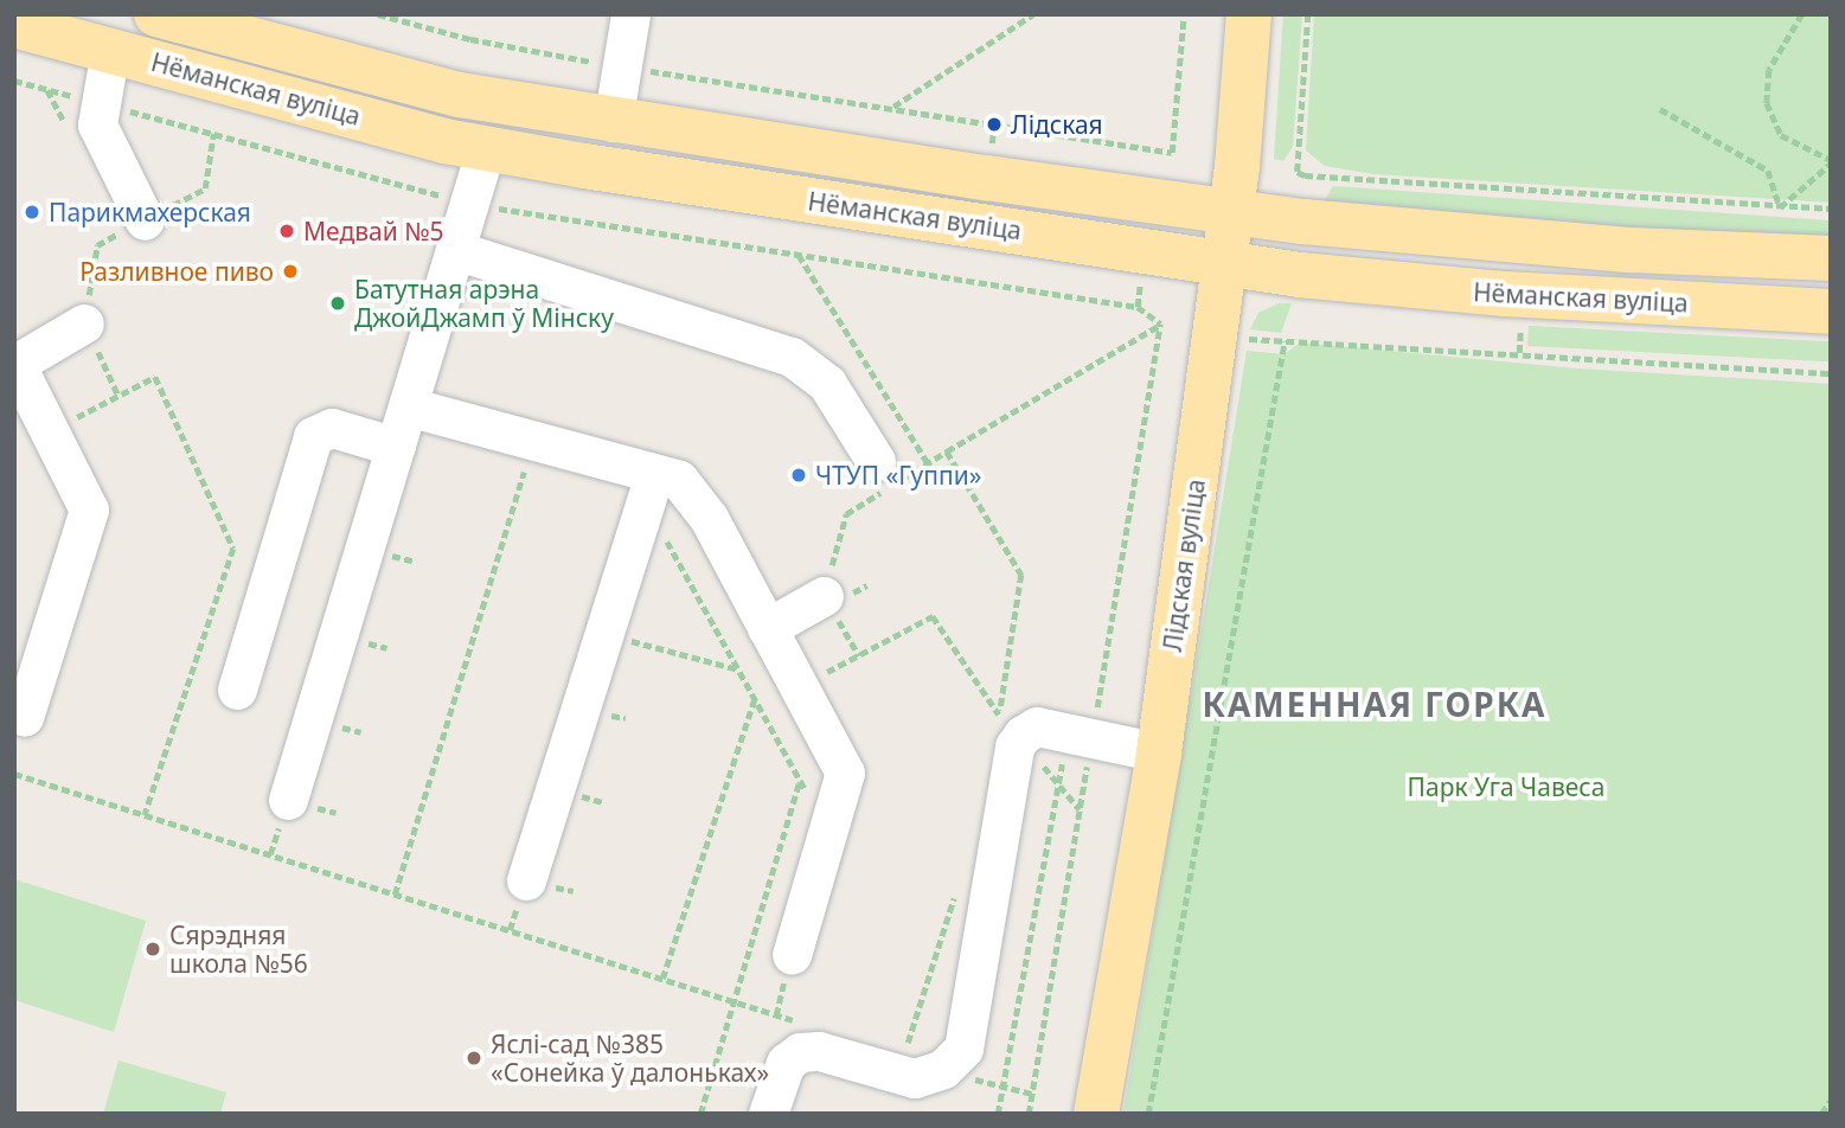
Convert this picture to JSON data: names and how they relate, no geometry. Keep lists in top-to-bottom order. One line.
{"streets":{"main road":["Нёманская вуліца","Лідская вуліца"]},"crossings":[["Нёманская вуліца","Лідская вуліца"]],"districts":["КАМЕННАЯ ГОРКА"],"parks":["Парк Уга Чавеса"],"places":["Лідская","Парикмахерская","Медвай №5","Разливное пиво","Батутная арэна ДжойДжамп ў Мінску","ЧТУП «Гуппи»","Сярэдняя школа №56","Яслі-сад №385 «Сонейка ў далоньках»"]}
